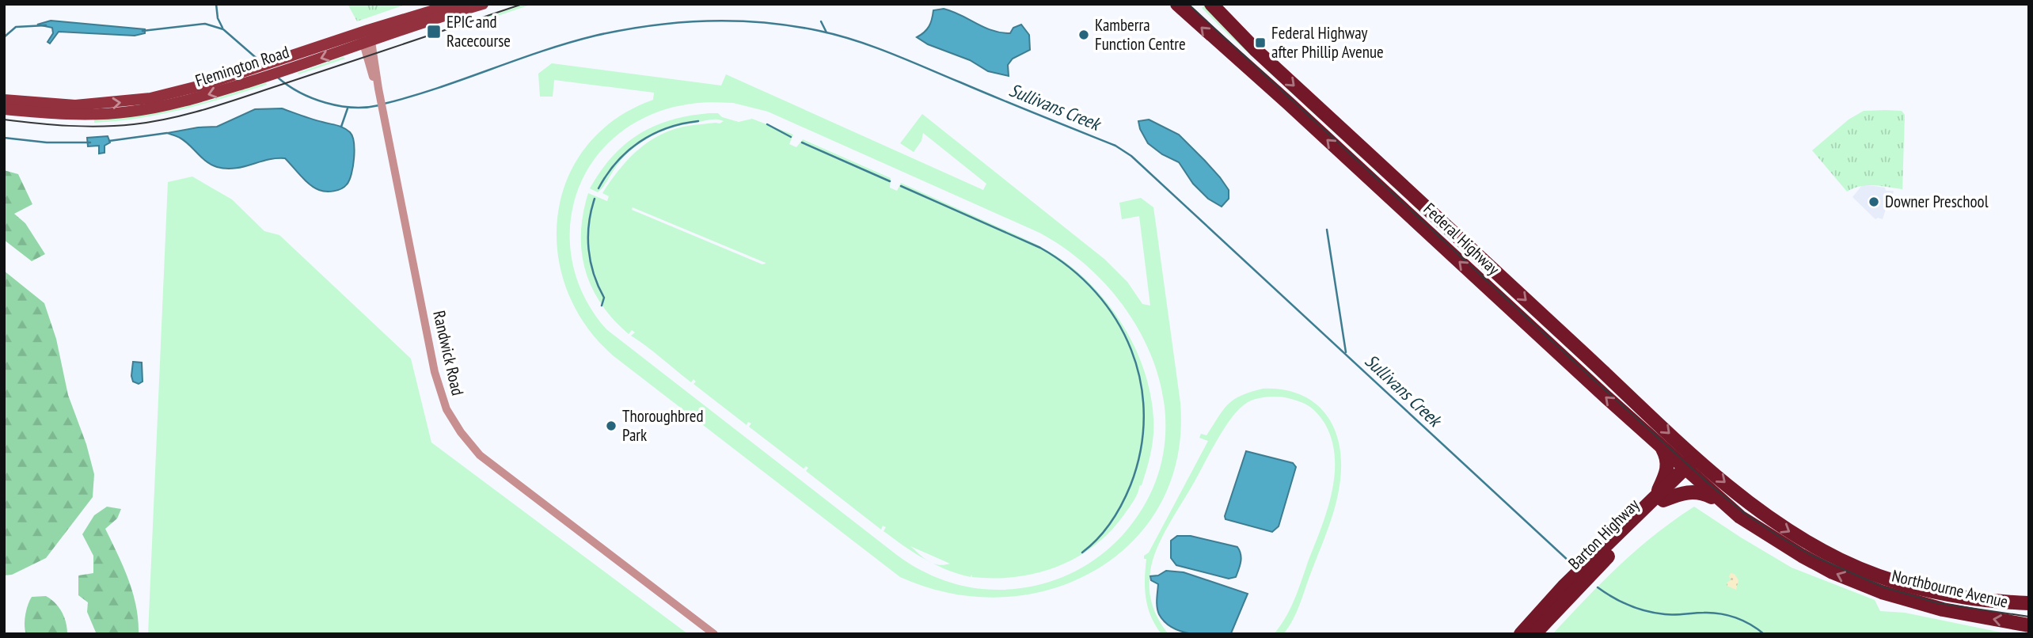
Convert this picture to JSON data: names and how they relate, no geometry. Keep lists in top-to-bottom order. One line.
{"streets":{"highway":["Federal Highway","Barton Highway","Northbourne Avenue"],"main road":["Flemington Road"],"street":["Randwick Road"]},"crossings":[["Flemington Road","Randwick Road"],["Federal Highway","Barton Highway"],["Federal Highway","Northbourne Avenue"],["Barton Highway","Northbourne Avenue"]],"water":["Sullivans Creek"],"places":{"transit":["EPIC and Racecourse","Federal Highway after Phillip Avenue"],"other":["Kamberra Function Centre","Downer Preschool","Thoroughbred Park"]}}
